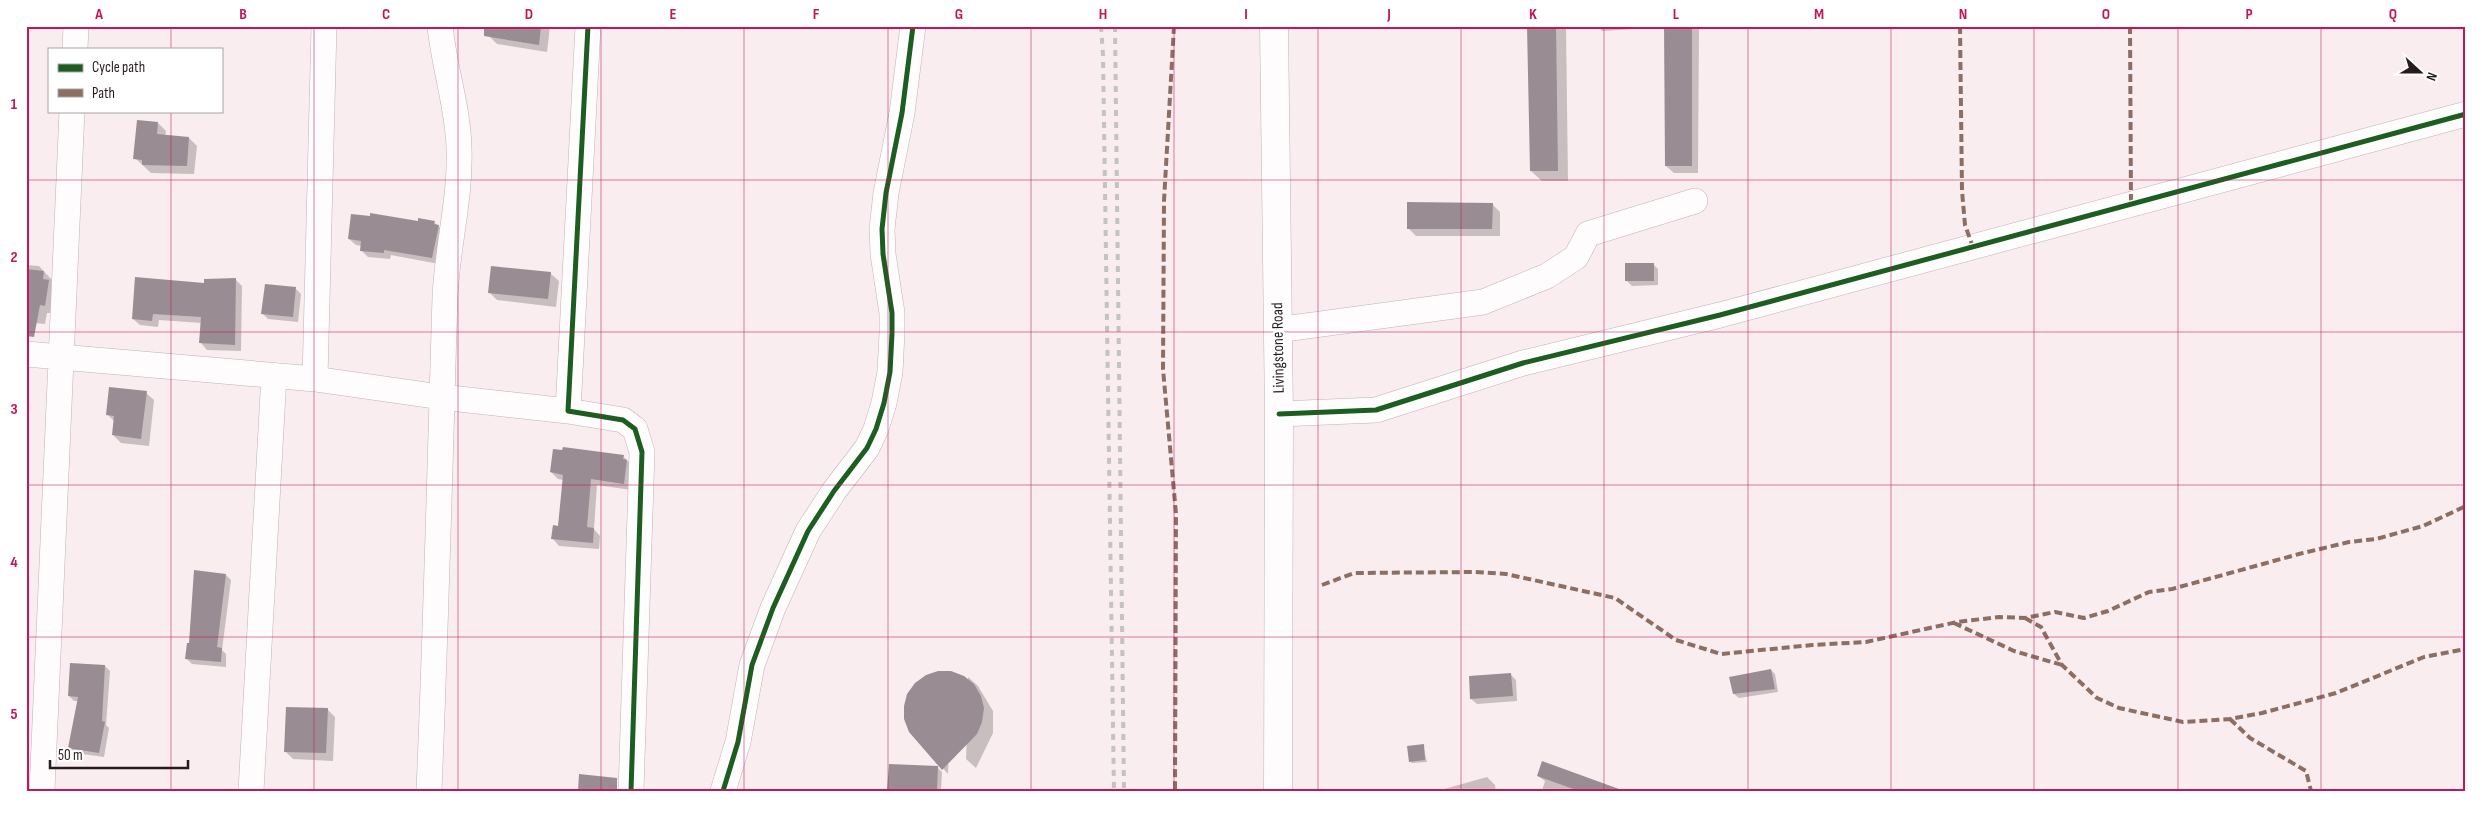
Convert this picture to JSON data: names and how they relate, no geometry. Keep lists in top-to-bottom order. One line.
{"streets":{"highway":["Livingstone Road"]},"legend":["Cycle path","Path"],"scale_bar":"50 m","north":"right","grid":{"columns":["A","B","C","D","E","F","G","H","I","J","K","L","M","N","O","P","Q"],"rows":["1","2","3","4","5"]}}
